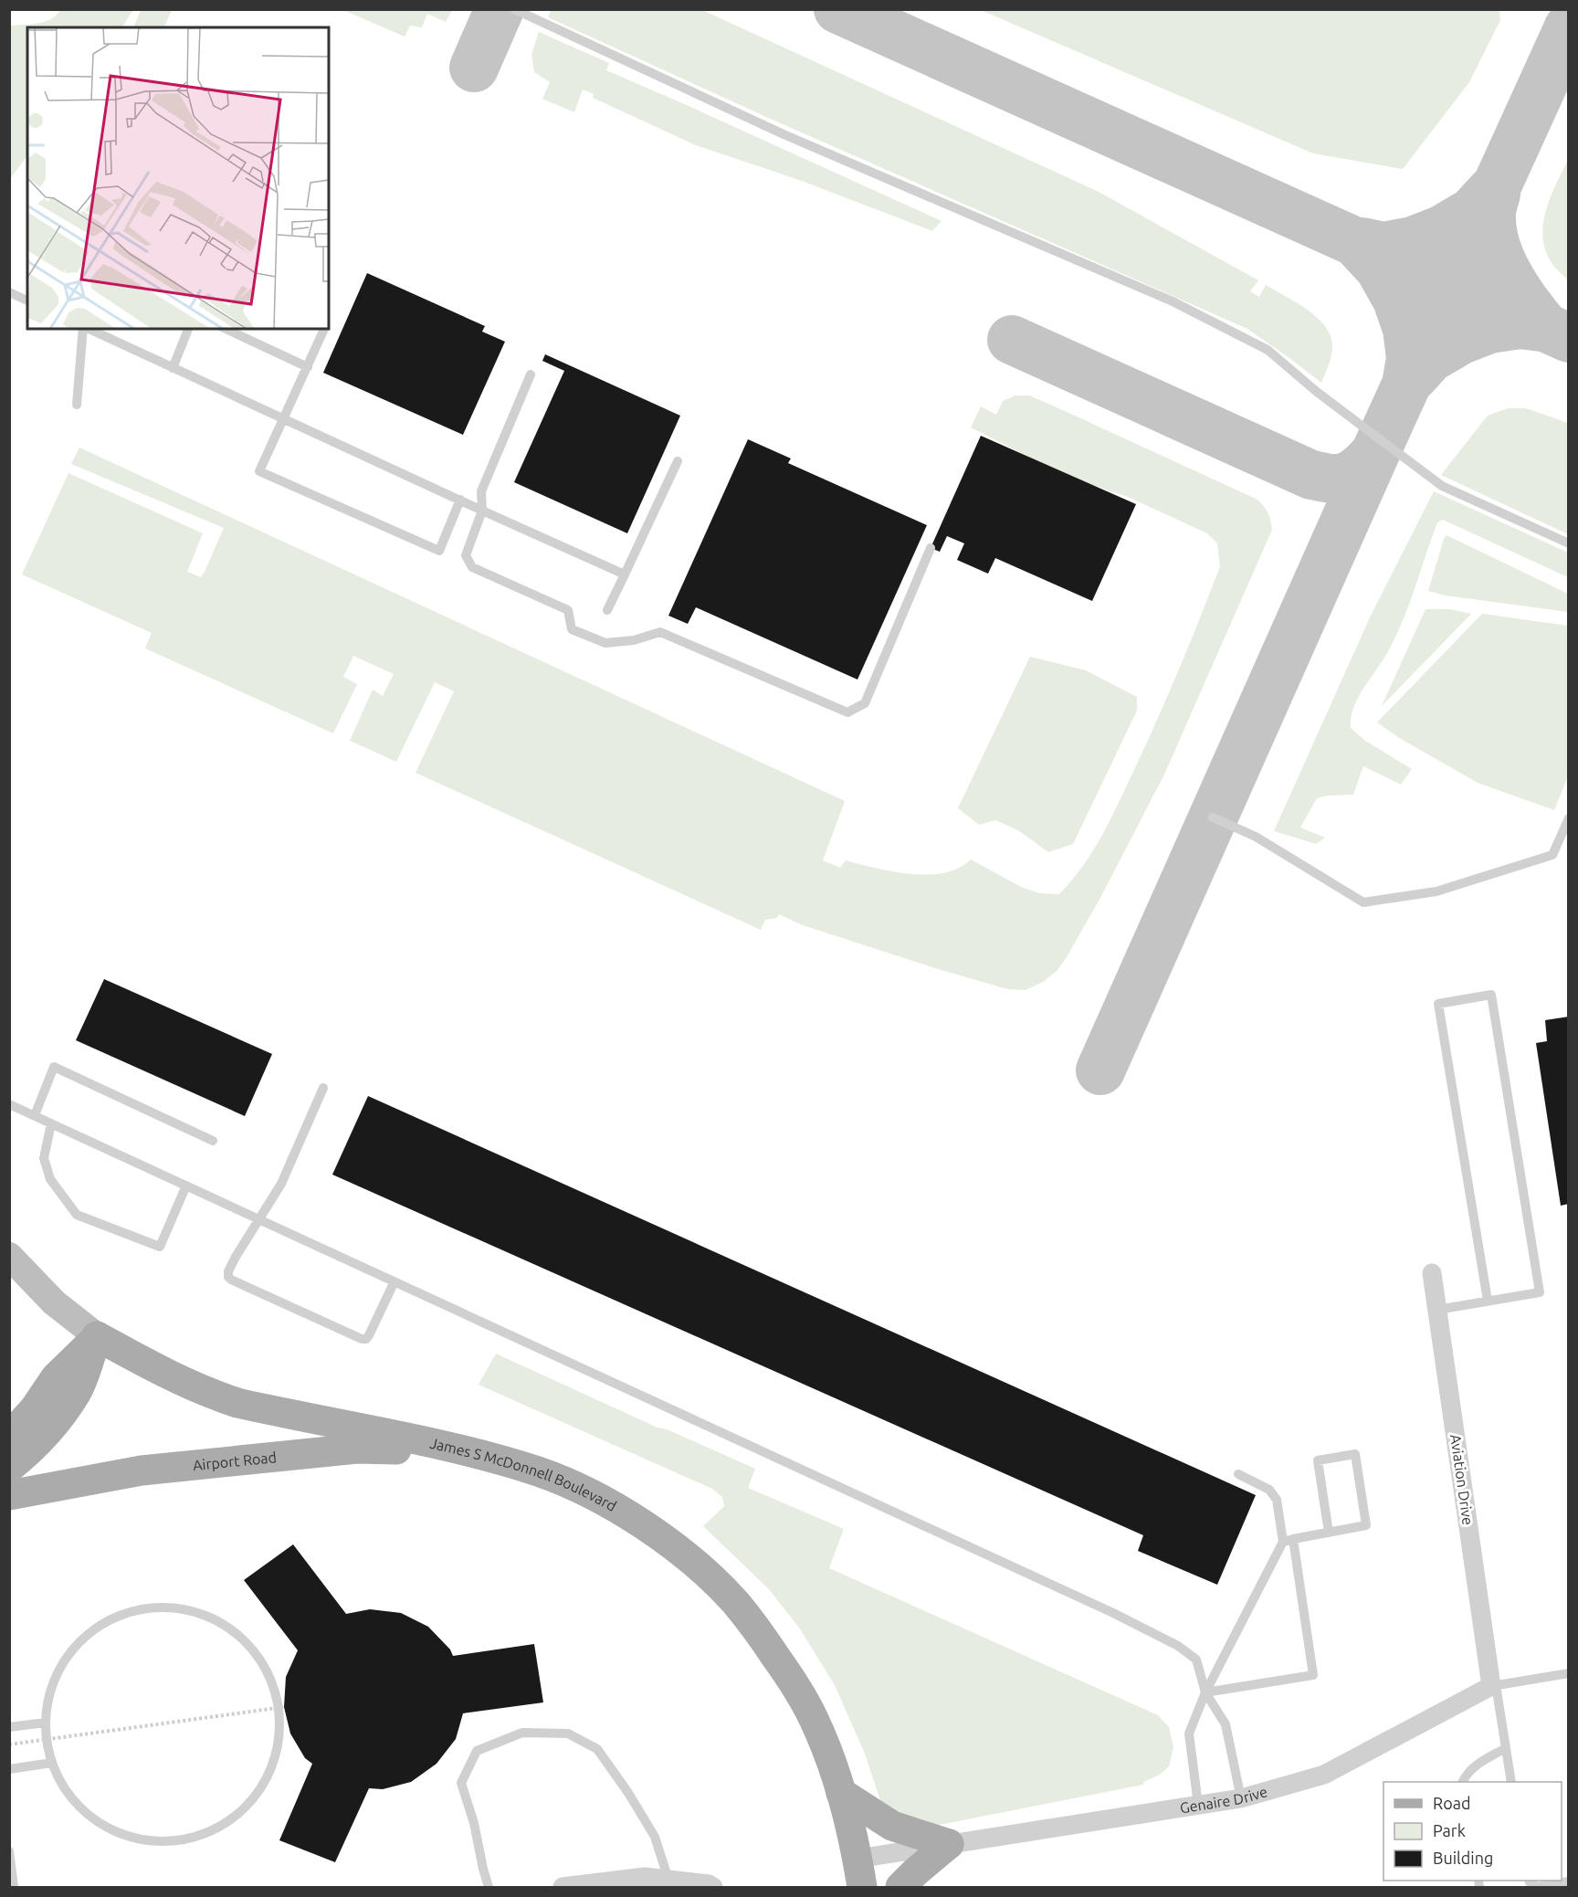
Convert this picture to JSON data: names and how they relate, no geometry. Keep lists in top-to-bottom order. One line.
{"streets":{"main road":["Airport Road","James S McDonnell Boulevard"],"street":["Aviation Drive","Genaire Drive"]},"crossings":[["Airport Road","James S McDonnell Boulevard"],["James S McDonnell Boulevard","Genaire Drive"],["Aviation Drive","Genaire Drive"]],"legend":["Road","Park","Building"]}
